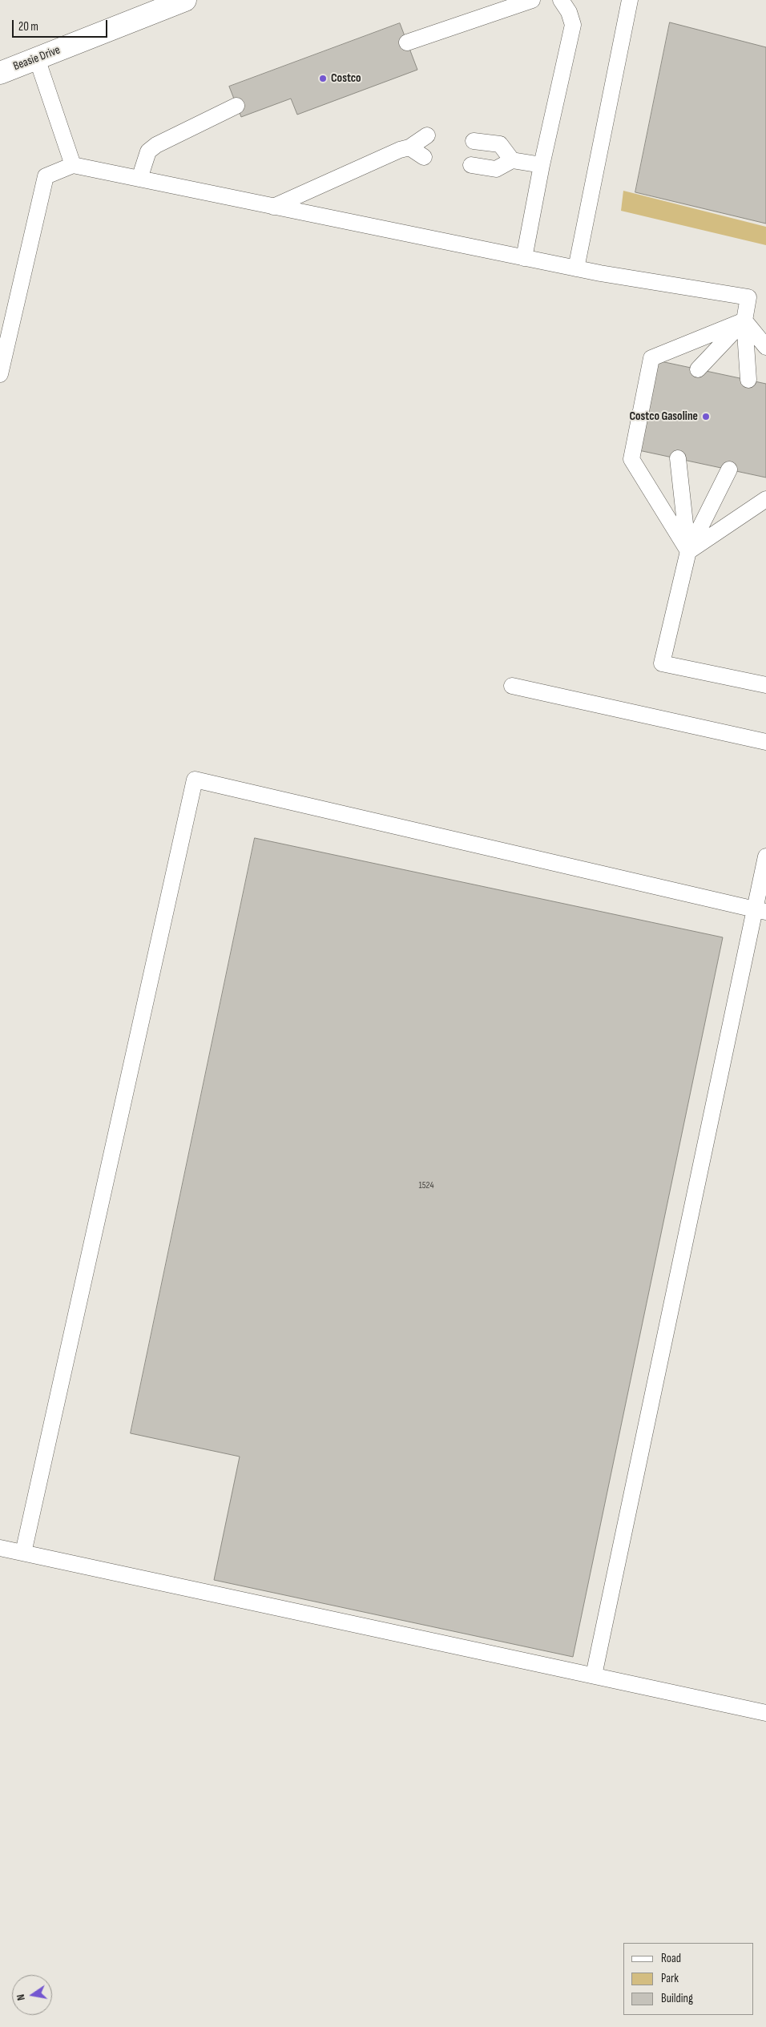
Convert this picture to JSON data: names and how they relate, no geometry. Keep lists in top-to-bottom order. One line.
{"streets":{"street":["Beasie Drive"]},"places":["Costco","Costco Gasoline"],"house_numbers":["1524"],"legend":["Road","Park","Building"],"scale_bar":"20 m","north":"left"}
